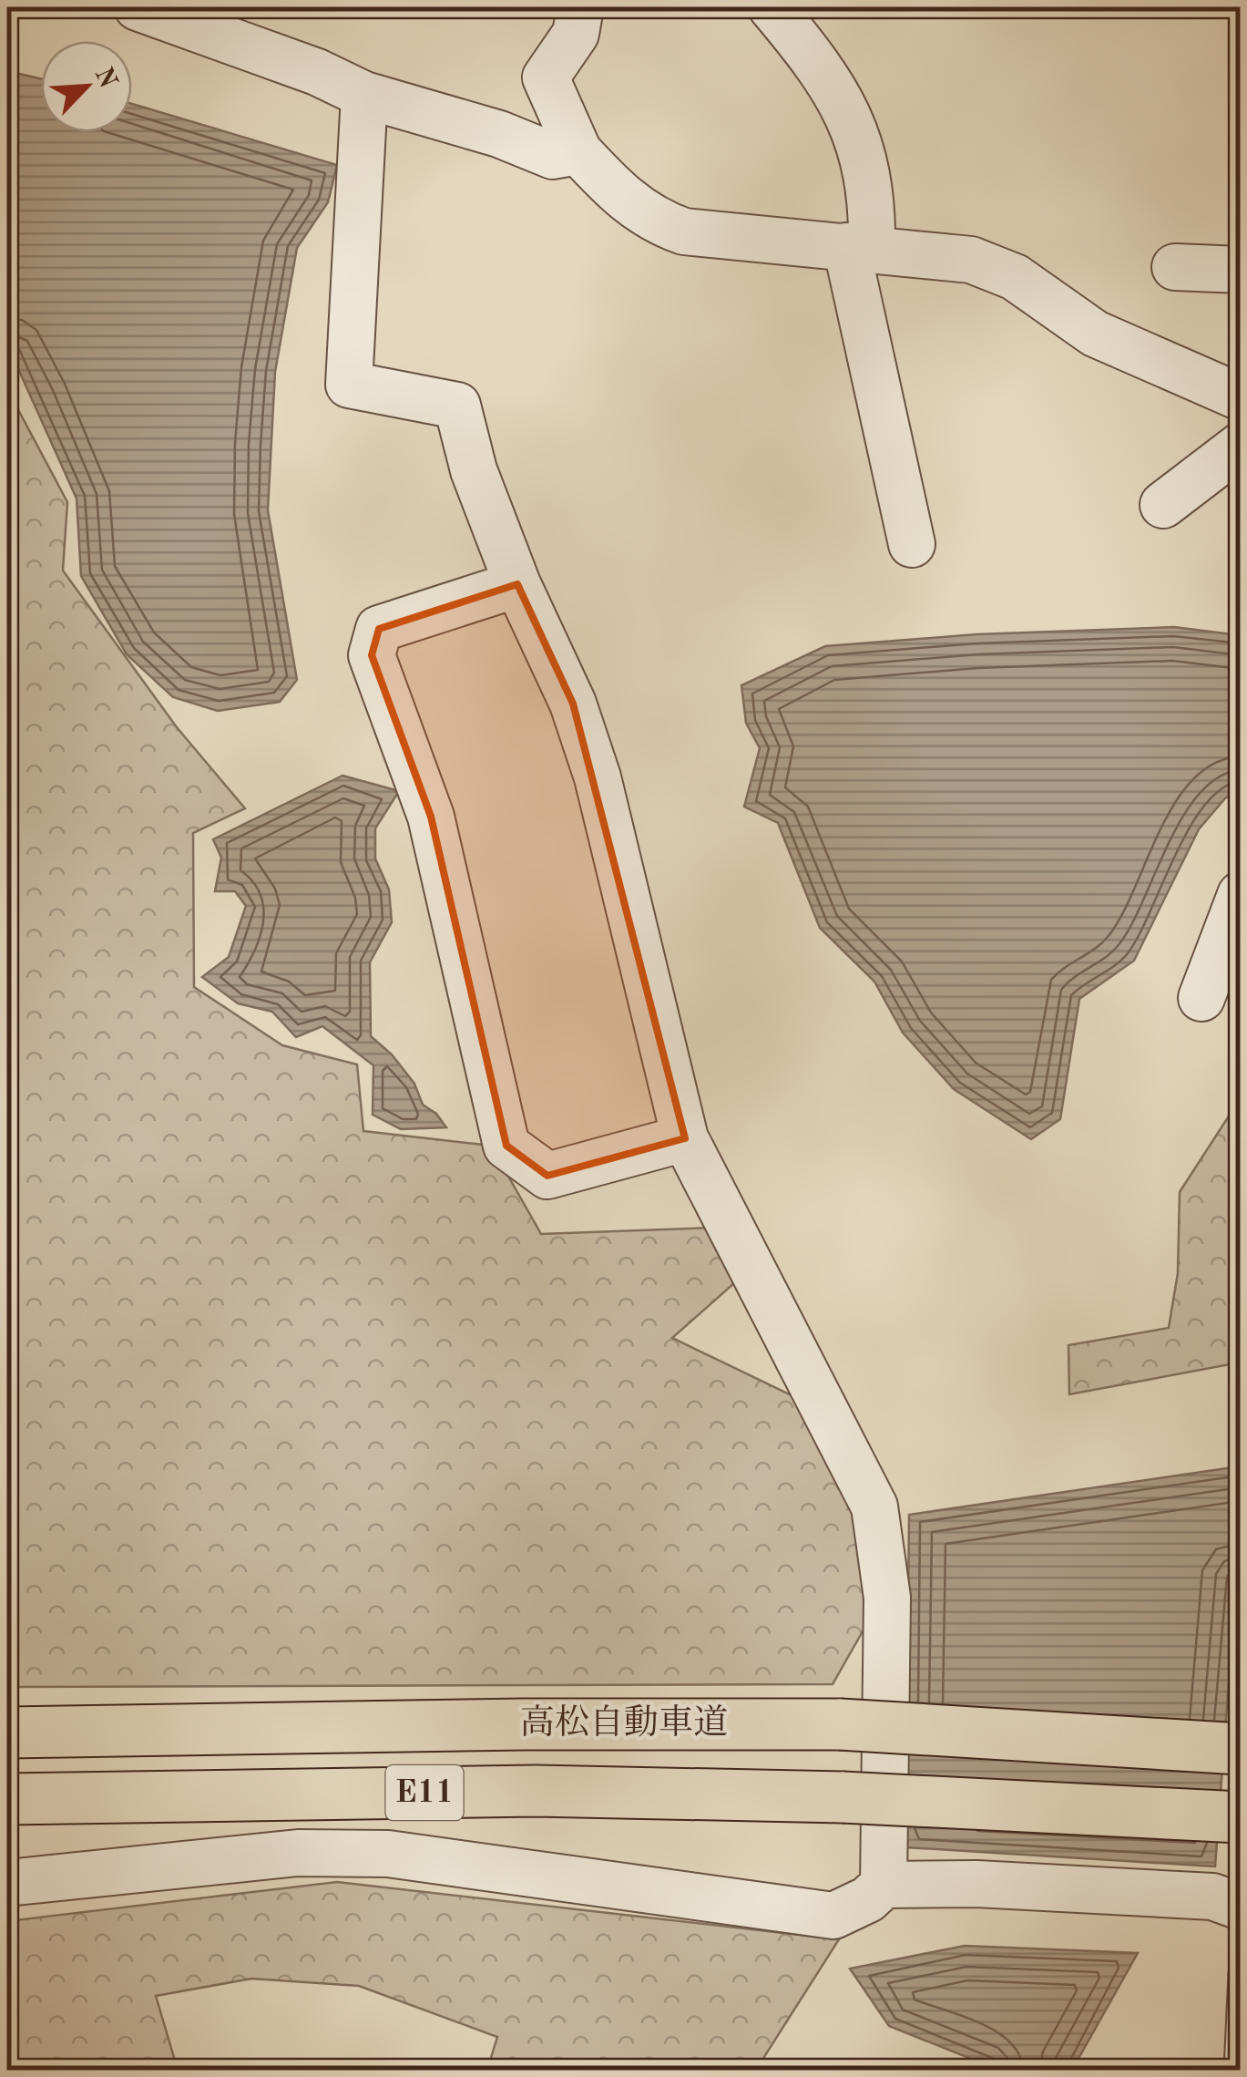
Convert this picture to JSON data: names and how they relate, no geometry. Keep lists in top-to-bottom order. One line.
{"streets":{"highway":["高松自動車道","E11"]},"north":"top right"}
